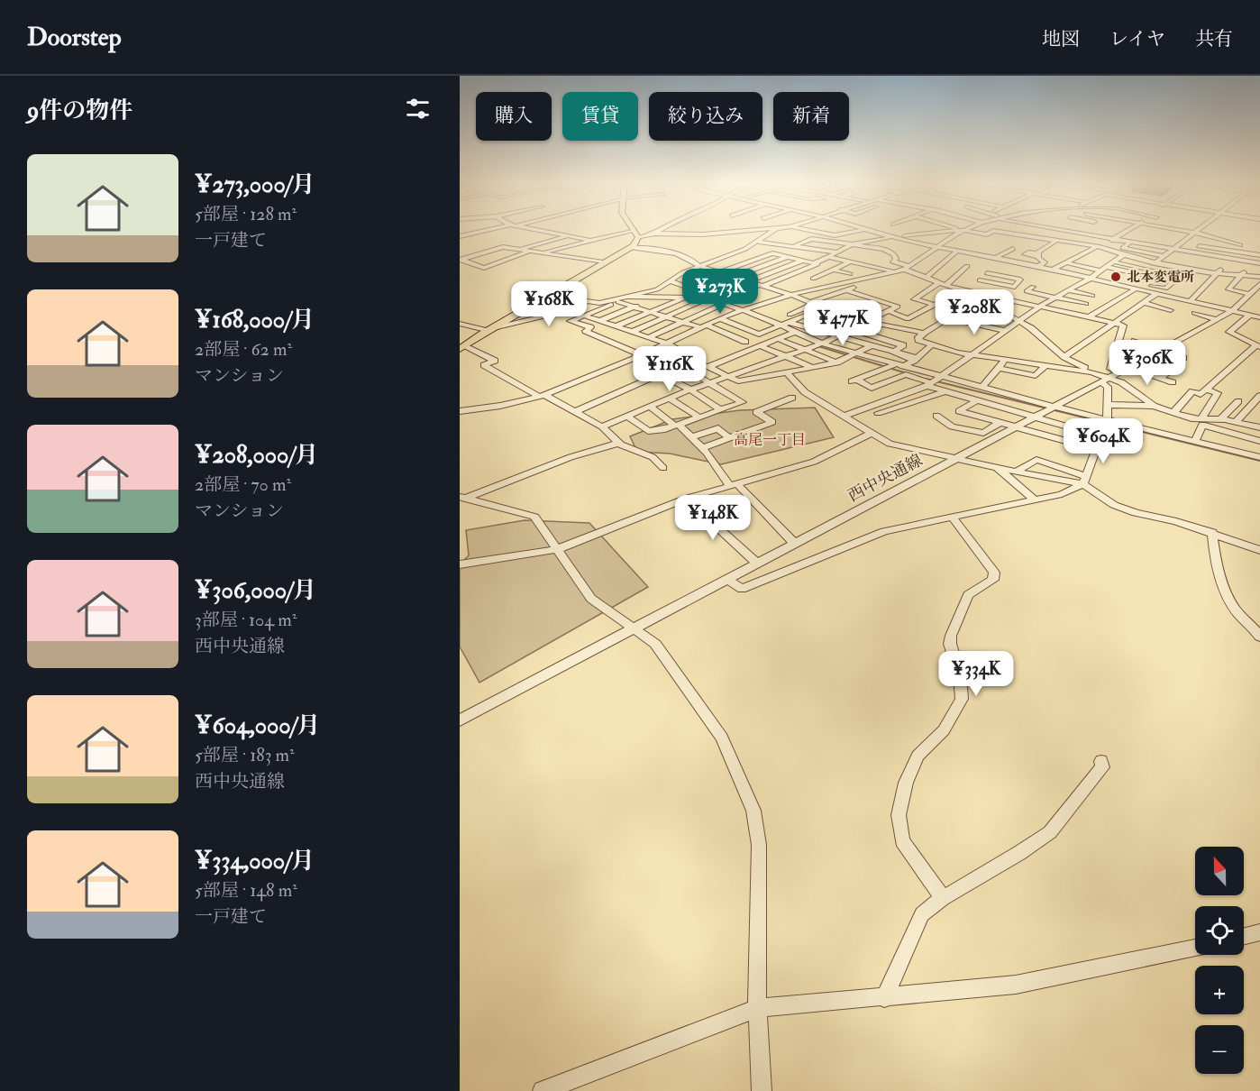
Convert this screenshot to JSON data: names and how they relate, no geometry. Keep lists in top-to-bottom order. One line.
{"streets":{"street":["西中央通線"]},"districts":["高尾一丁目"],"places":["北本変電所"],"north":"top","page":{"header":"Doorstep","nav":["地図","レイヤ","共有"],"heading":"9件の物件","chip":["購入","賃貸","絞り込み","新着"],"list":[{"name":"¥273,000/月","note":"5部屋 · 128 m² · 一戸建て"},{"name":"¥168,000/月","note":"2部屋 · 62 m² · マンション"},{"name":"¥208,000/月","note":"2部屋 · 70 m² · マンション"},{"name":"¥306,000/月","note":"3部屋 · 104 m² · 西中央通線"},{"name":"¥604,000/月","note":"5部屋 · 183 m² · 西中央通線"},{"name":"¥334,000/月","note":"5部屋 · 148 m² · 一戸建て"}],"price":["¥273K","¥168K","¥208K","¥477K","¥306K","¥116K","¥604K","¥148K","¥334K"],"map_buttons":["+","−"]}}
